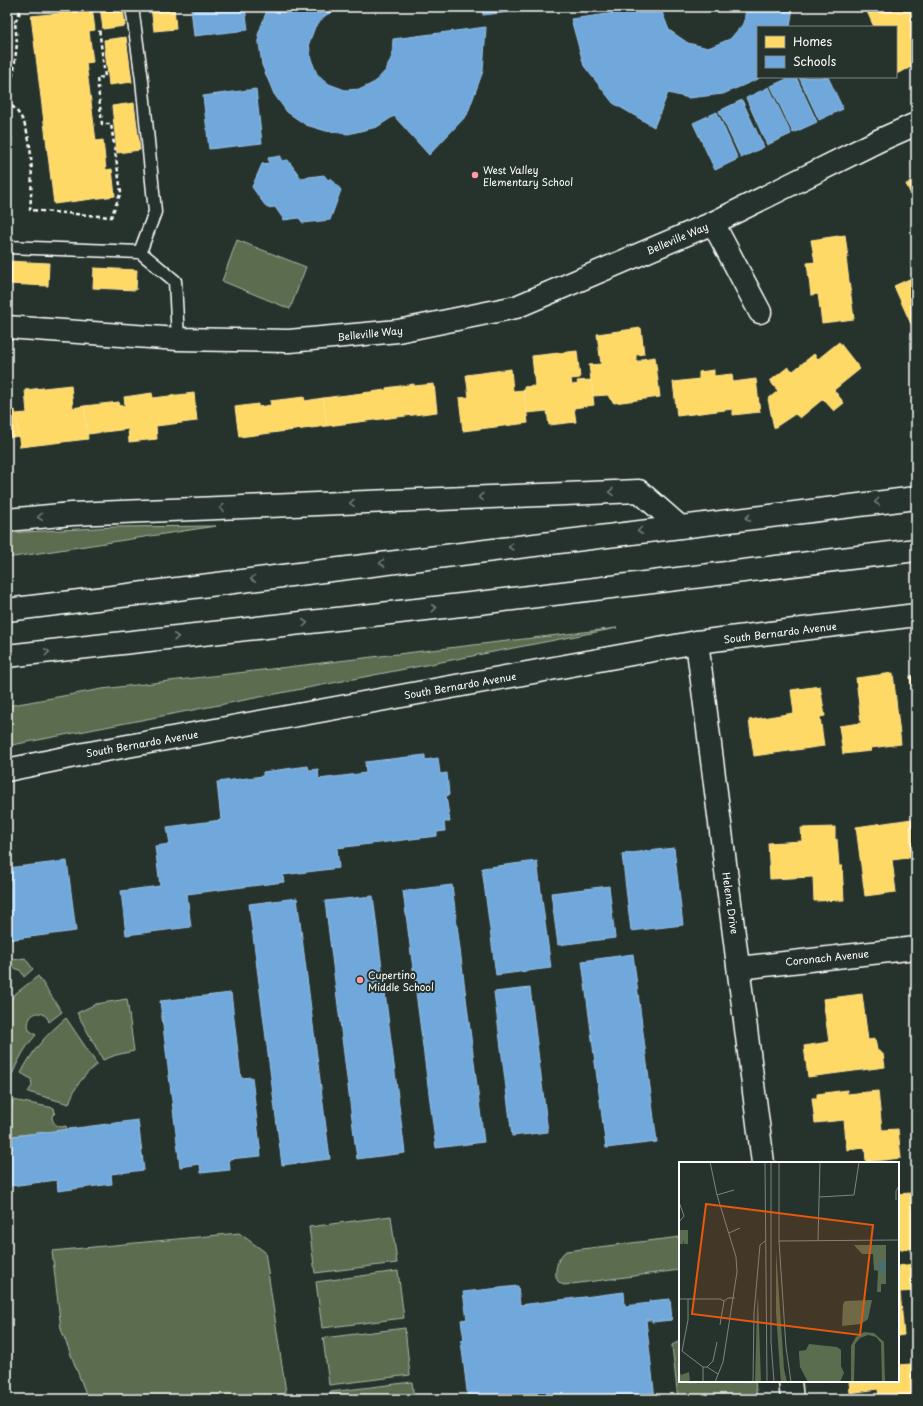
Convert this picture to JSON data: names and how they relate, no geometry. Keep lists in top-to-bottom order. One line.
{"streets":{"main road":["Belleville Way","South Bernardo Avenue","Helena Drive","Coronach Avenue"]},"crossings":[["South Bernardo Avenue","Helena Drive"],["Helena Drive","Coronach Avenue"]],"places":["West Valley Elementary School","Cupertino Middle School"],"legend":["Homes","Schools"]}
